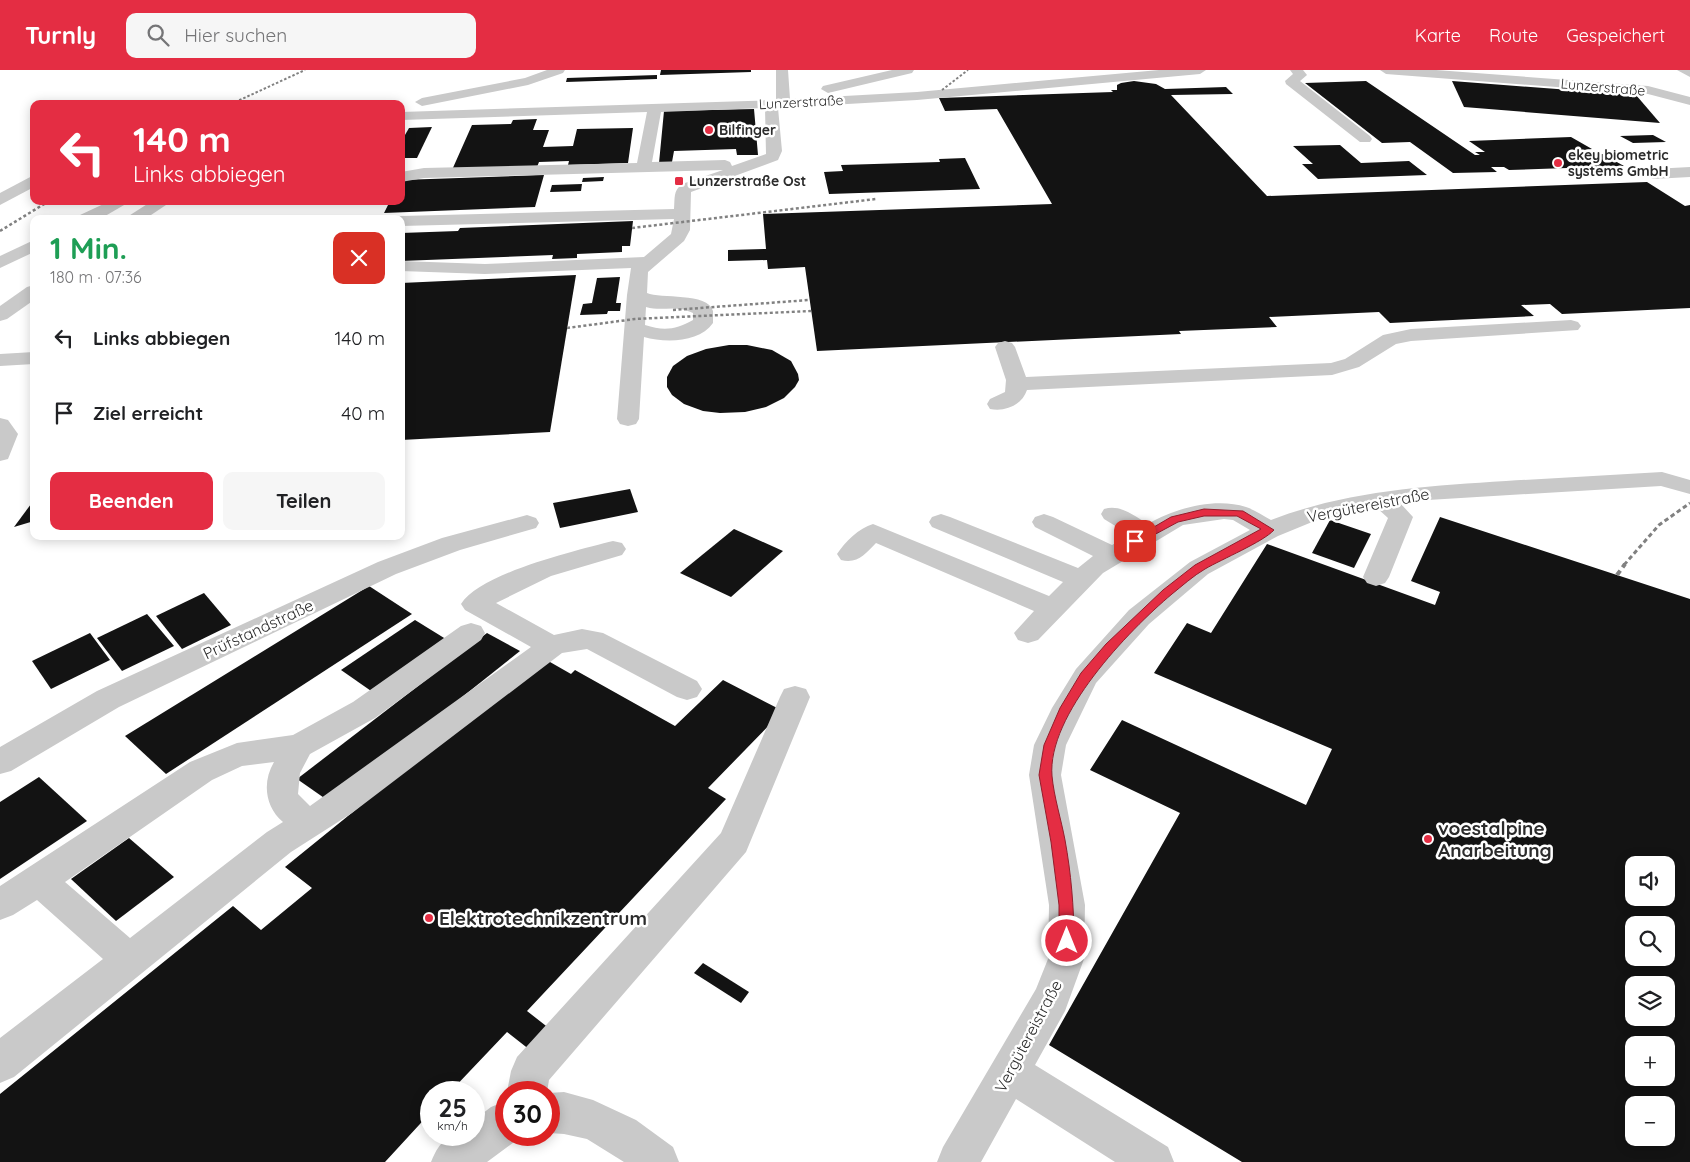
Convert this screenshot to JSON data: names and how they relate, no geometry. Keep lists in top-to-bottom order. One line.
{"streets":{"street":["Lunzerstraße","Vergütereistraße","Prüfstandstraße"]},"places":{"other":["Bilfinger","ekey biometric systems GmbH","voestalpine Anarbeitung","Elektrotechnikzentrum"],"transit":["Lunzerstraße Ost"]},"page":{"header":"Turnly","search":"Hier suchen","nav":["Karte","Route","Gespeichert"],"turn":["140 m","Links abbiegen"],"heading":["1 Min.","180 m · 07:36"],"list":[{"name":"Links abbiegen","value":"140 m"},{"name":"Ziel erreicht","value":"40 m"}],"buttons":["Beenden","Teilen"],"map_buttons":["+","−"],"speed":"25 km/h","limit":"30"}}
